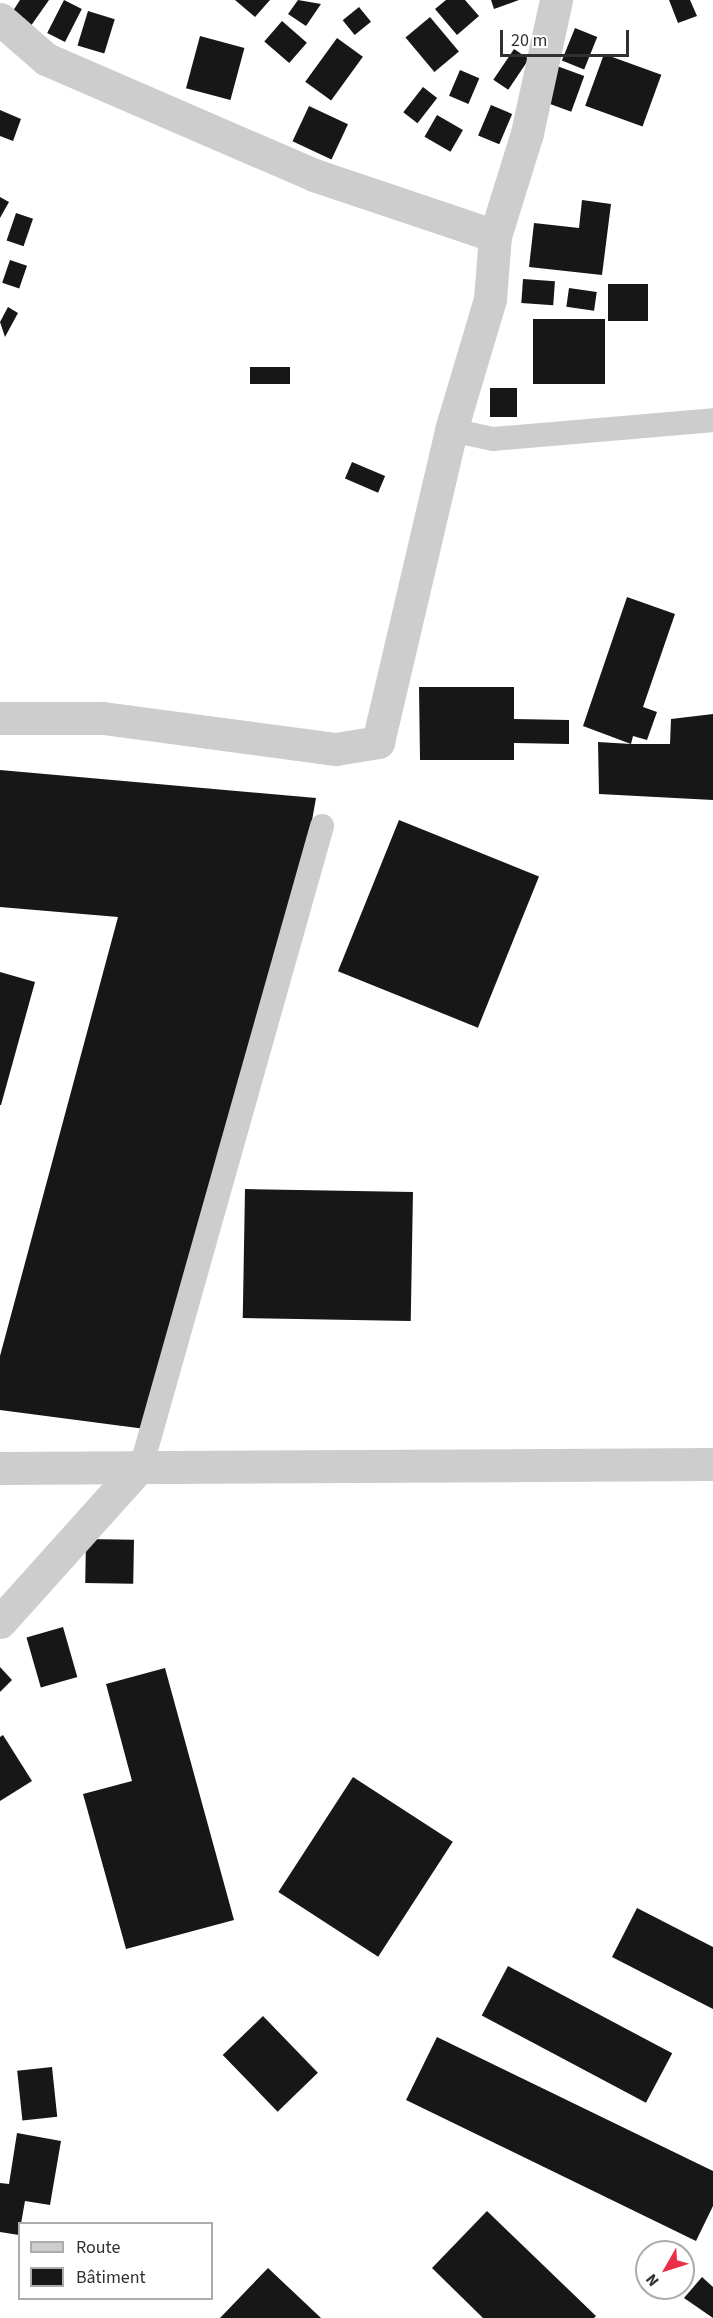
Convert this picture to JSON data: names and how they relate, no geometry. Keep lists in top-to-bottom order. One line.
{"legend":["Route","Bâtiment"],"scale_bar":"20 m","north":"bottom left"}
